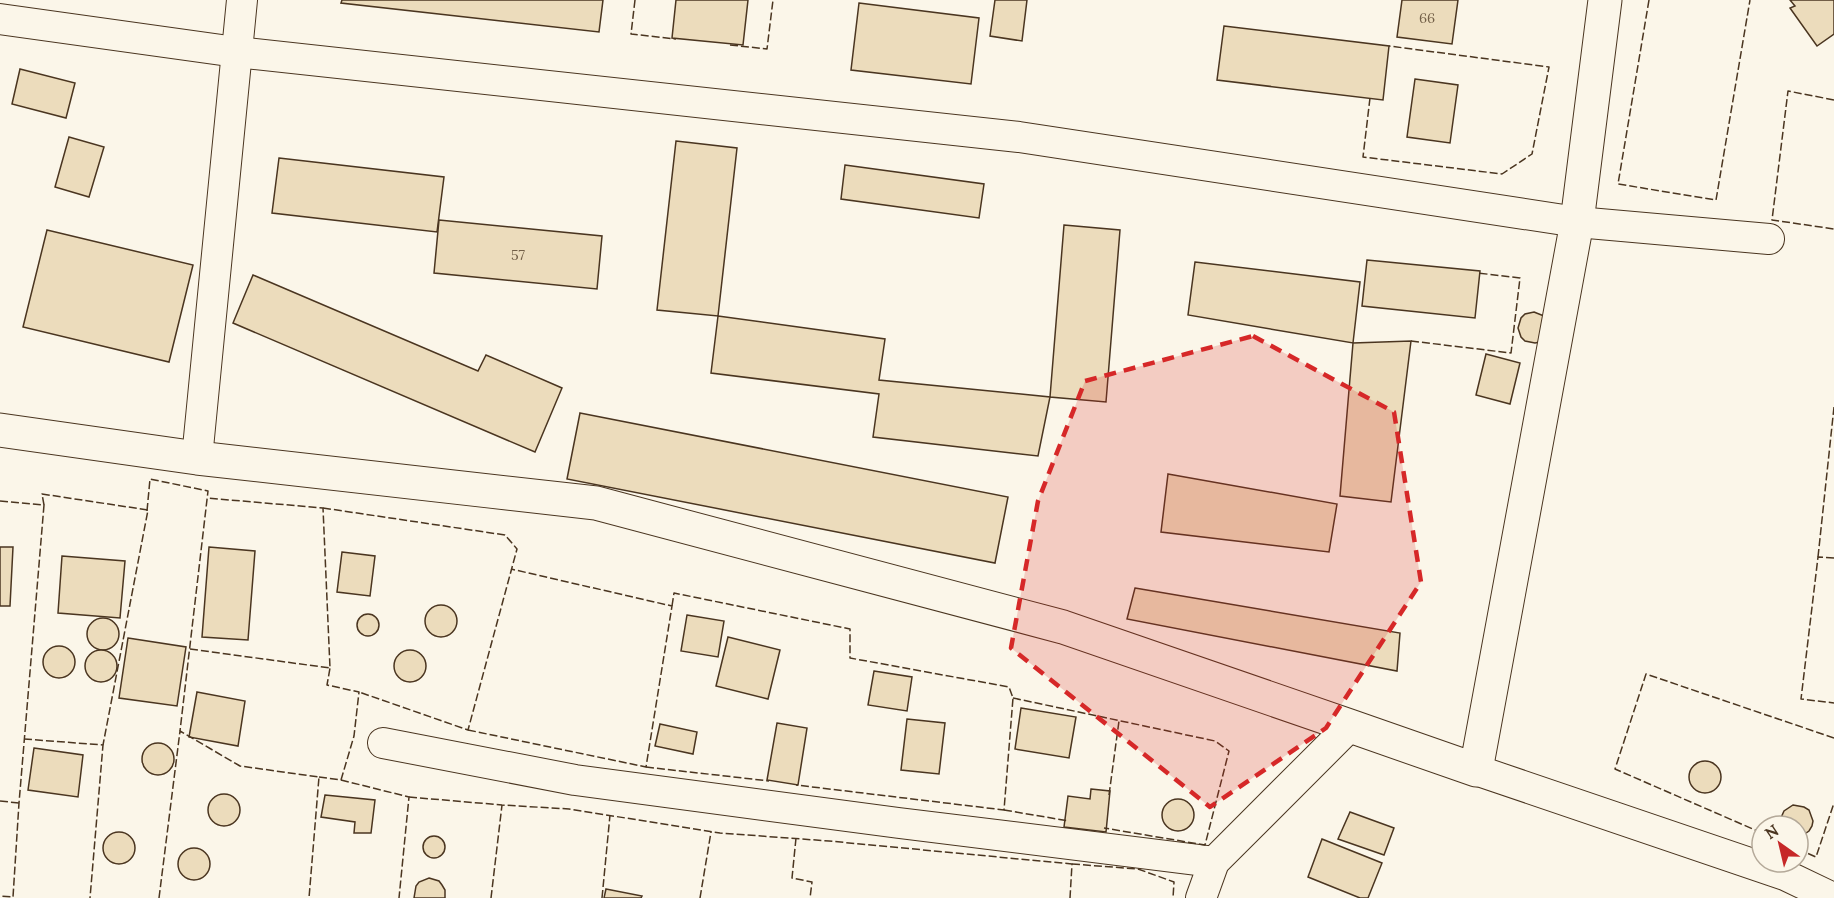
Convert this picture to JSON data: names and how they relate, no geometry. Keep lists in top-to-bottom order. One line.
{"house_numbers":["66","57"],"north":"top left"}
